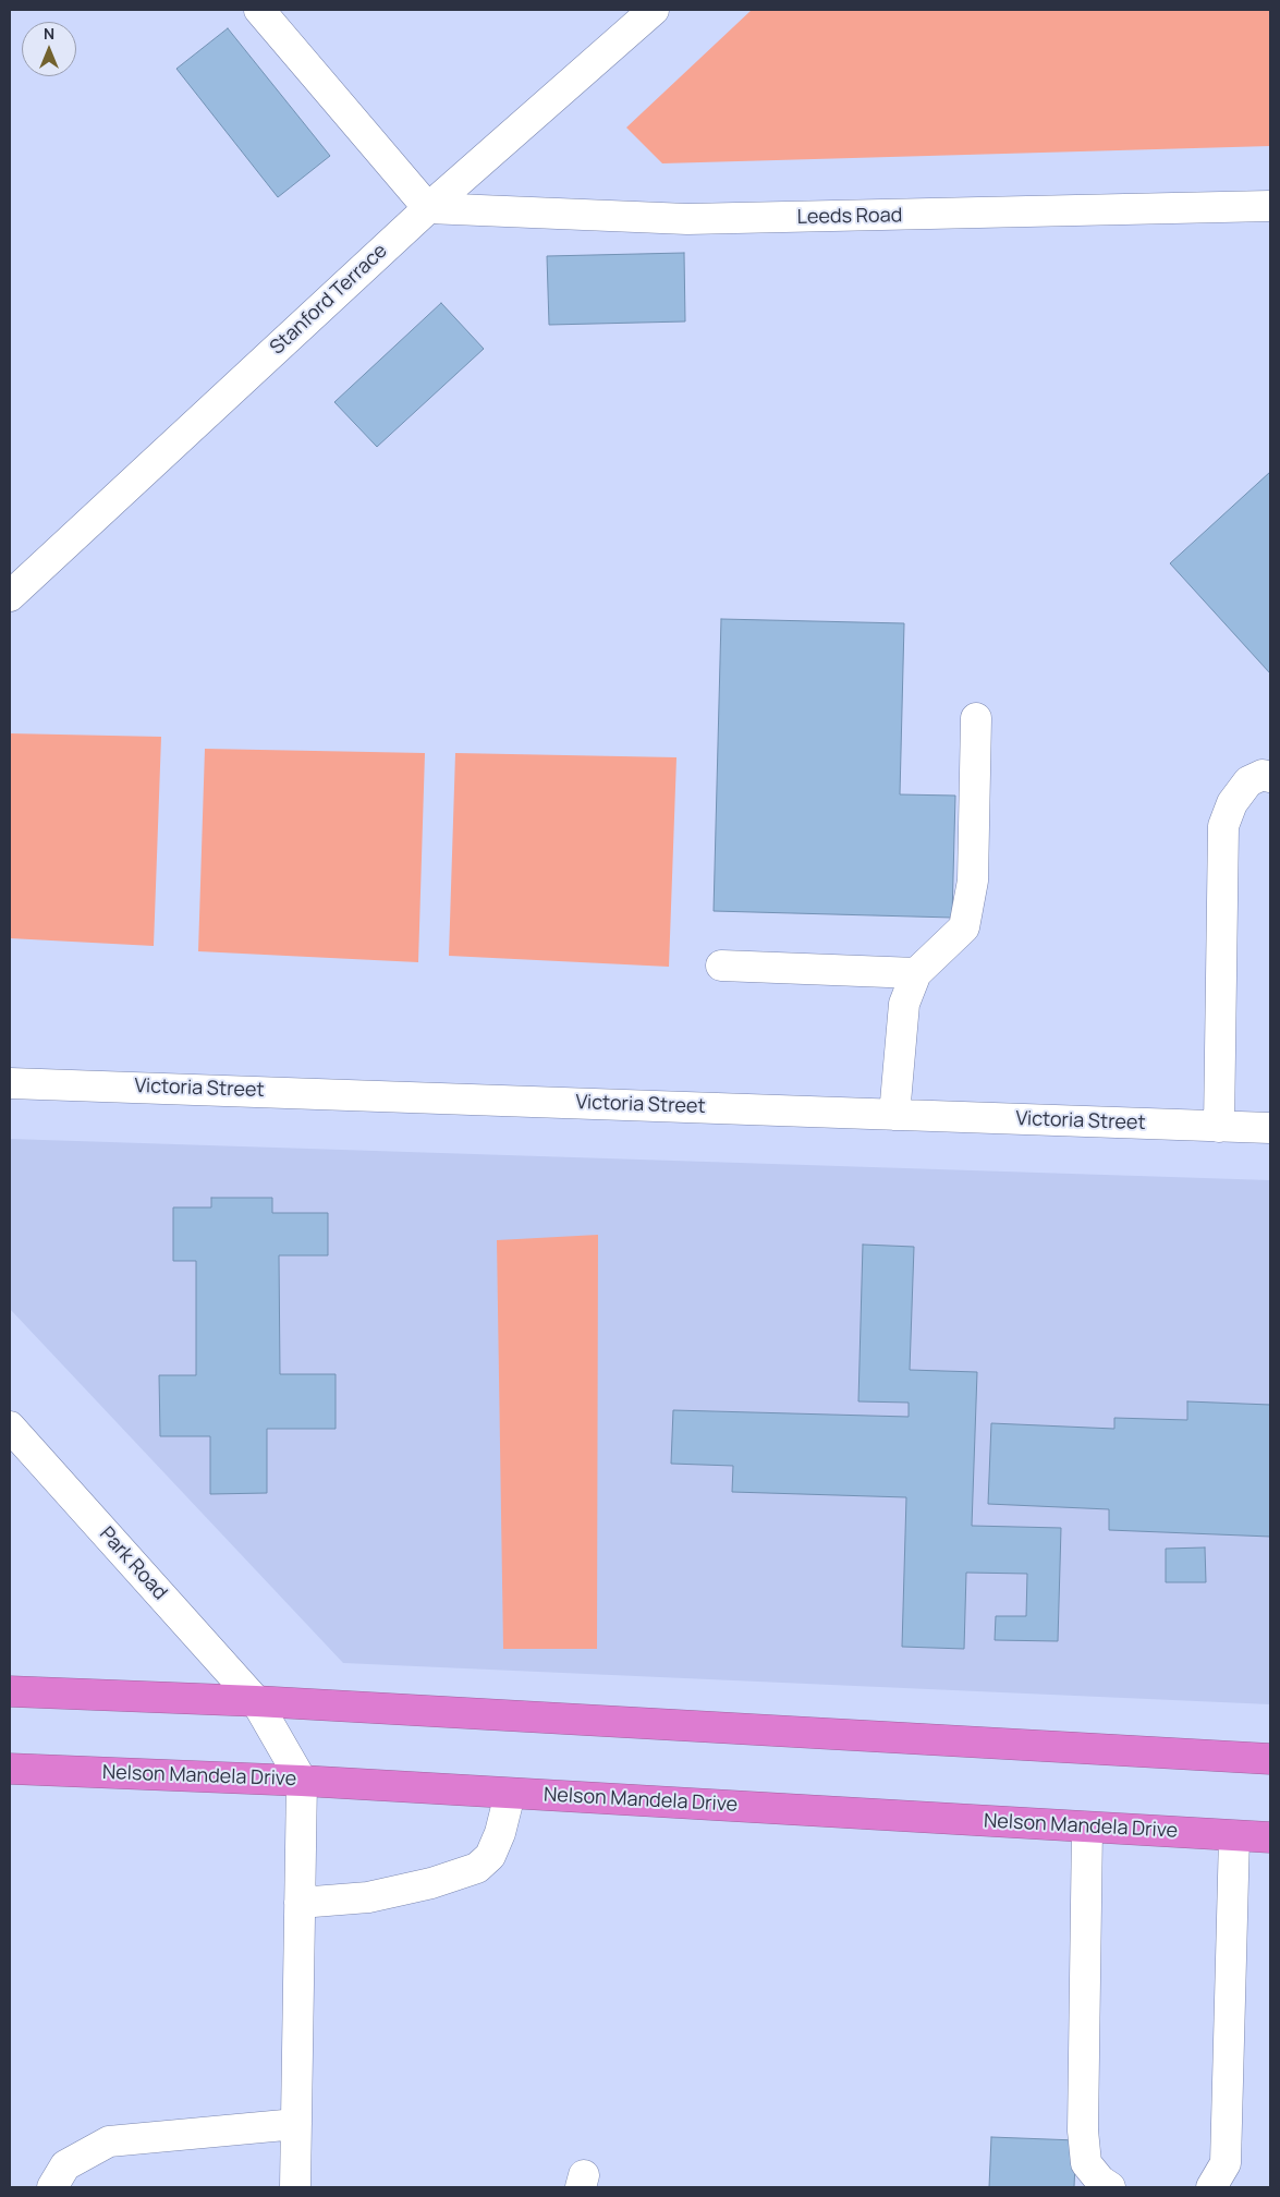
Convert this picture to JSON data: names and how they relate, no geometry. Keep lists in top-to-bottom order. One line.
{"streets":{"highway":["Nelson Mandela Drive"],"street":["Leeds Road","Stanford Terrace","Victoria Street","Park Road"]},"crossings":[["Leeds Road","Stanford Terrace"],["Park Road","Nelson Mandela Drive"]],"north":"top"}
